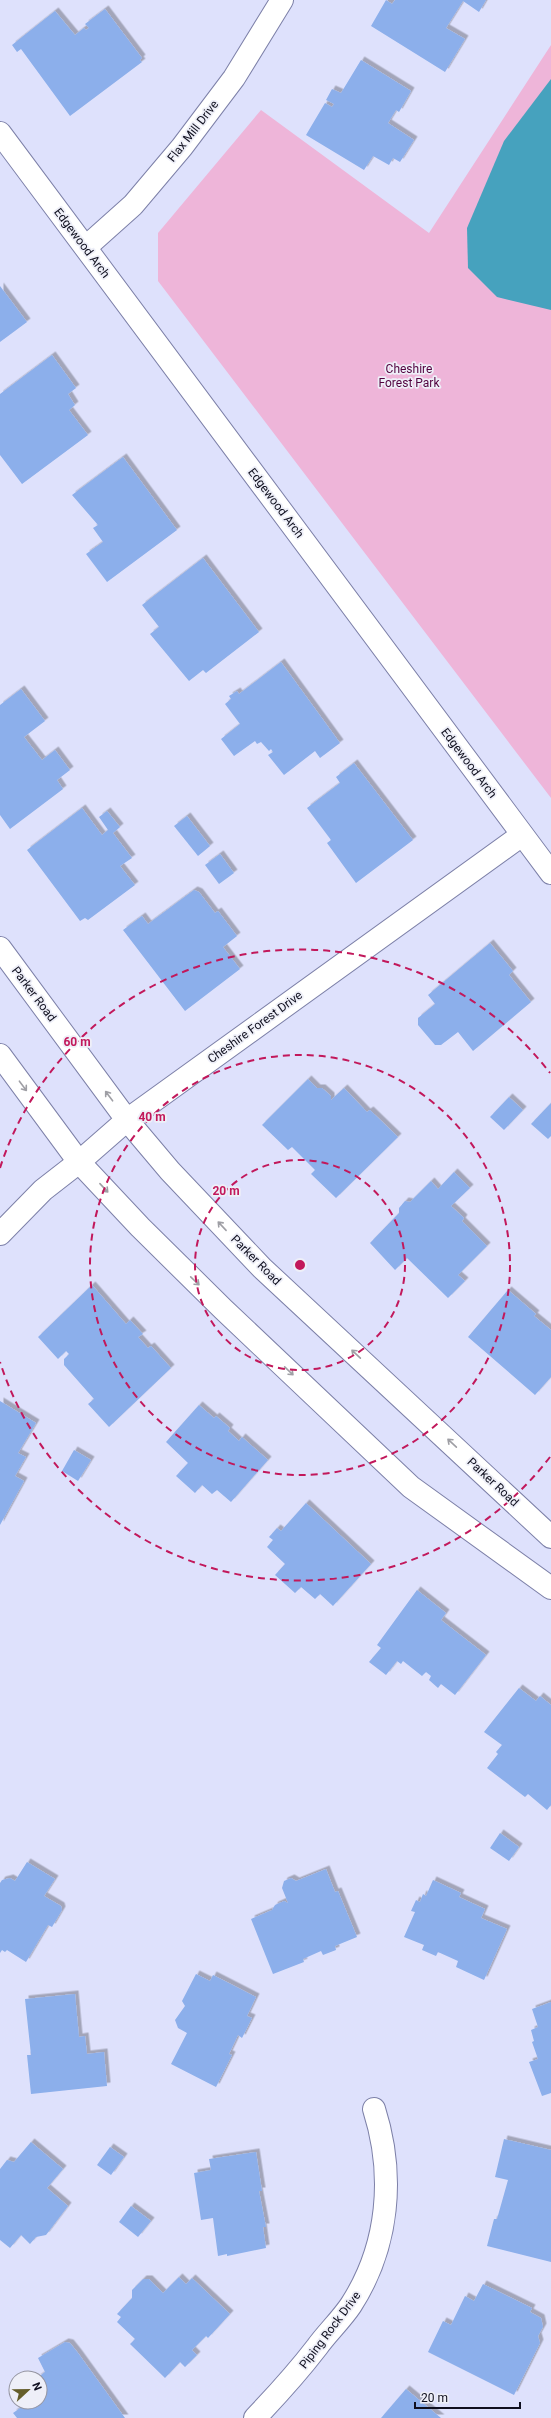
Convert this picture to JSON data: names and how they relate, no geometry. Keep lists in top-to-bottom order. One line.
{"streets":{"street":["Flax Mill Drive","Edgewood Arch","Parker Road","Cheshire Forest Drive","Piping Rock Drive"]},"crossings":[["Flax Mill Drive","Edgewood Arch"],["Edgewood Arch","Cheshire Forest Drive"],["Parker Road","Cheshire Forest Drive"]],"parks":["Cheshire Forest Park"],"scale_bar":"20 m","north":"right","rings":["60 m","40 m","20 m"]}
